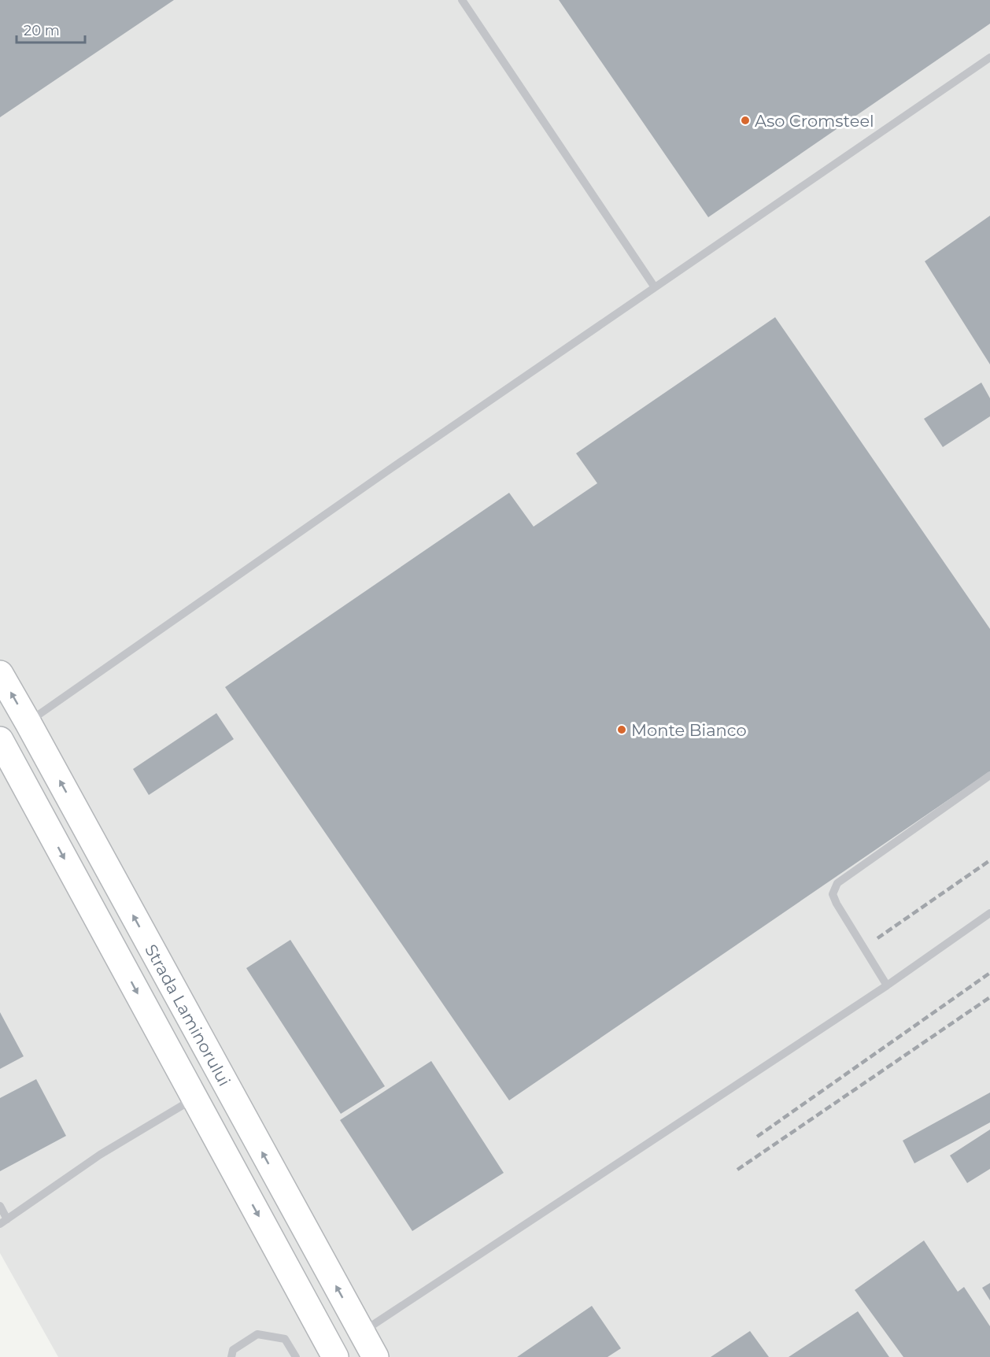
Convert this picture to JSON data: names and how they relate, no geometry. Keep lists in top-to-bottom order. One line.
{"streets":{"main road":["Strada Laminorului"]},"places":["Aso Cromsteel","Monte Bianco"],"scale_bar":"20 m"}
